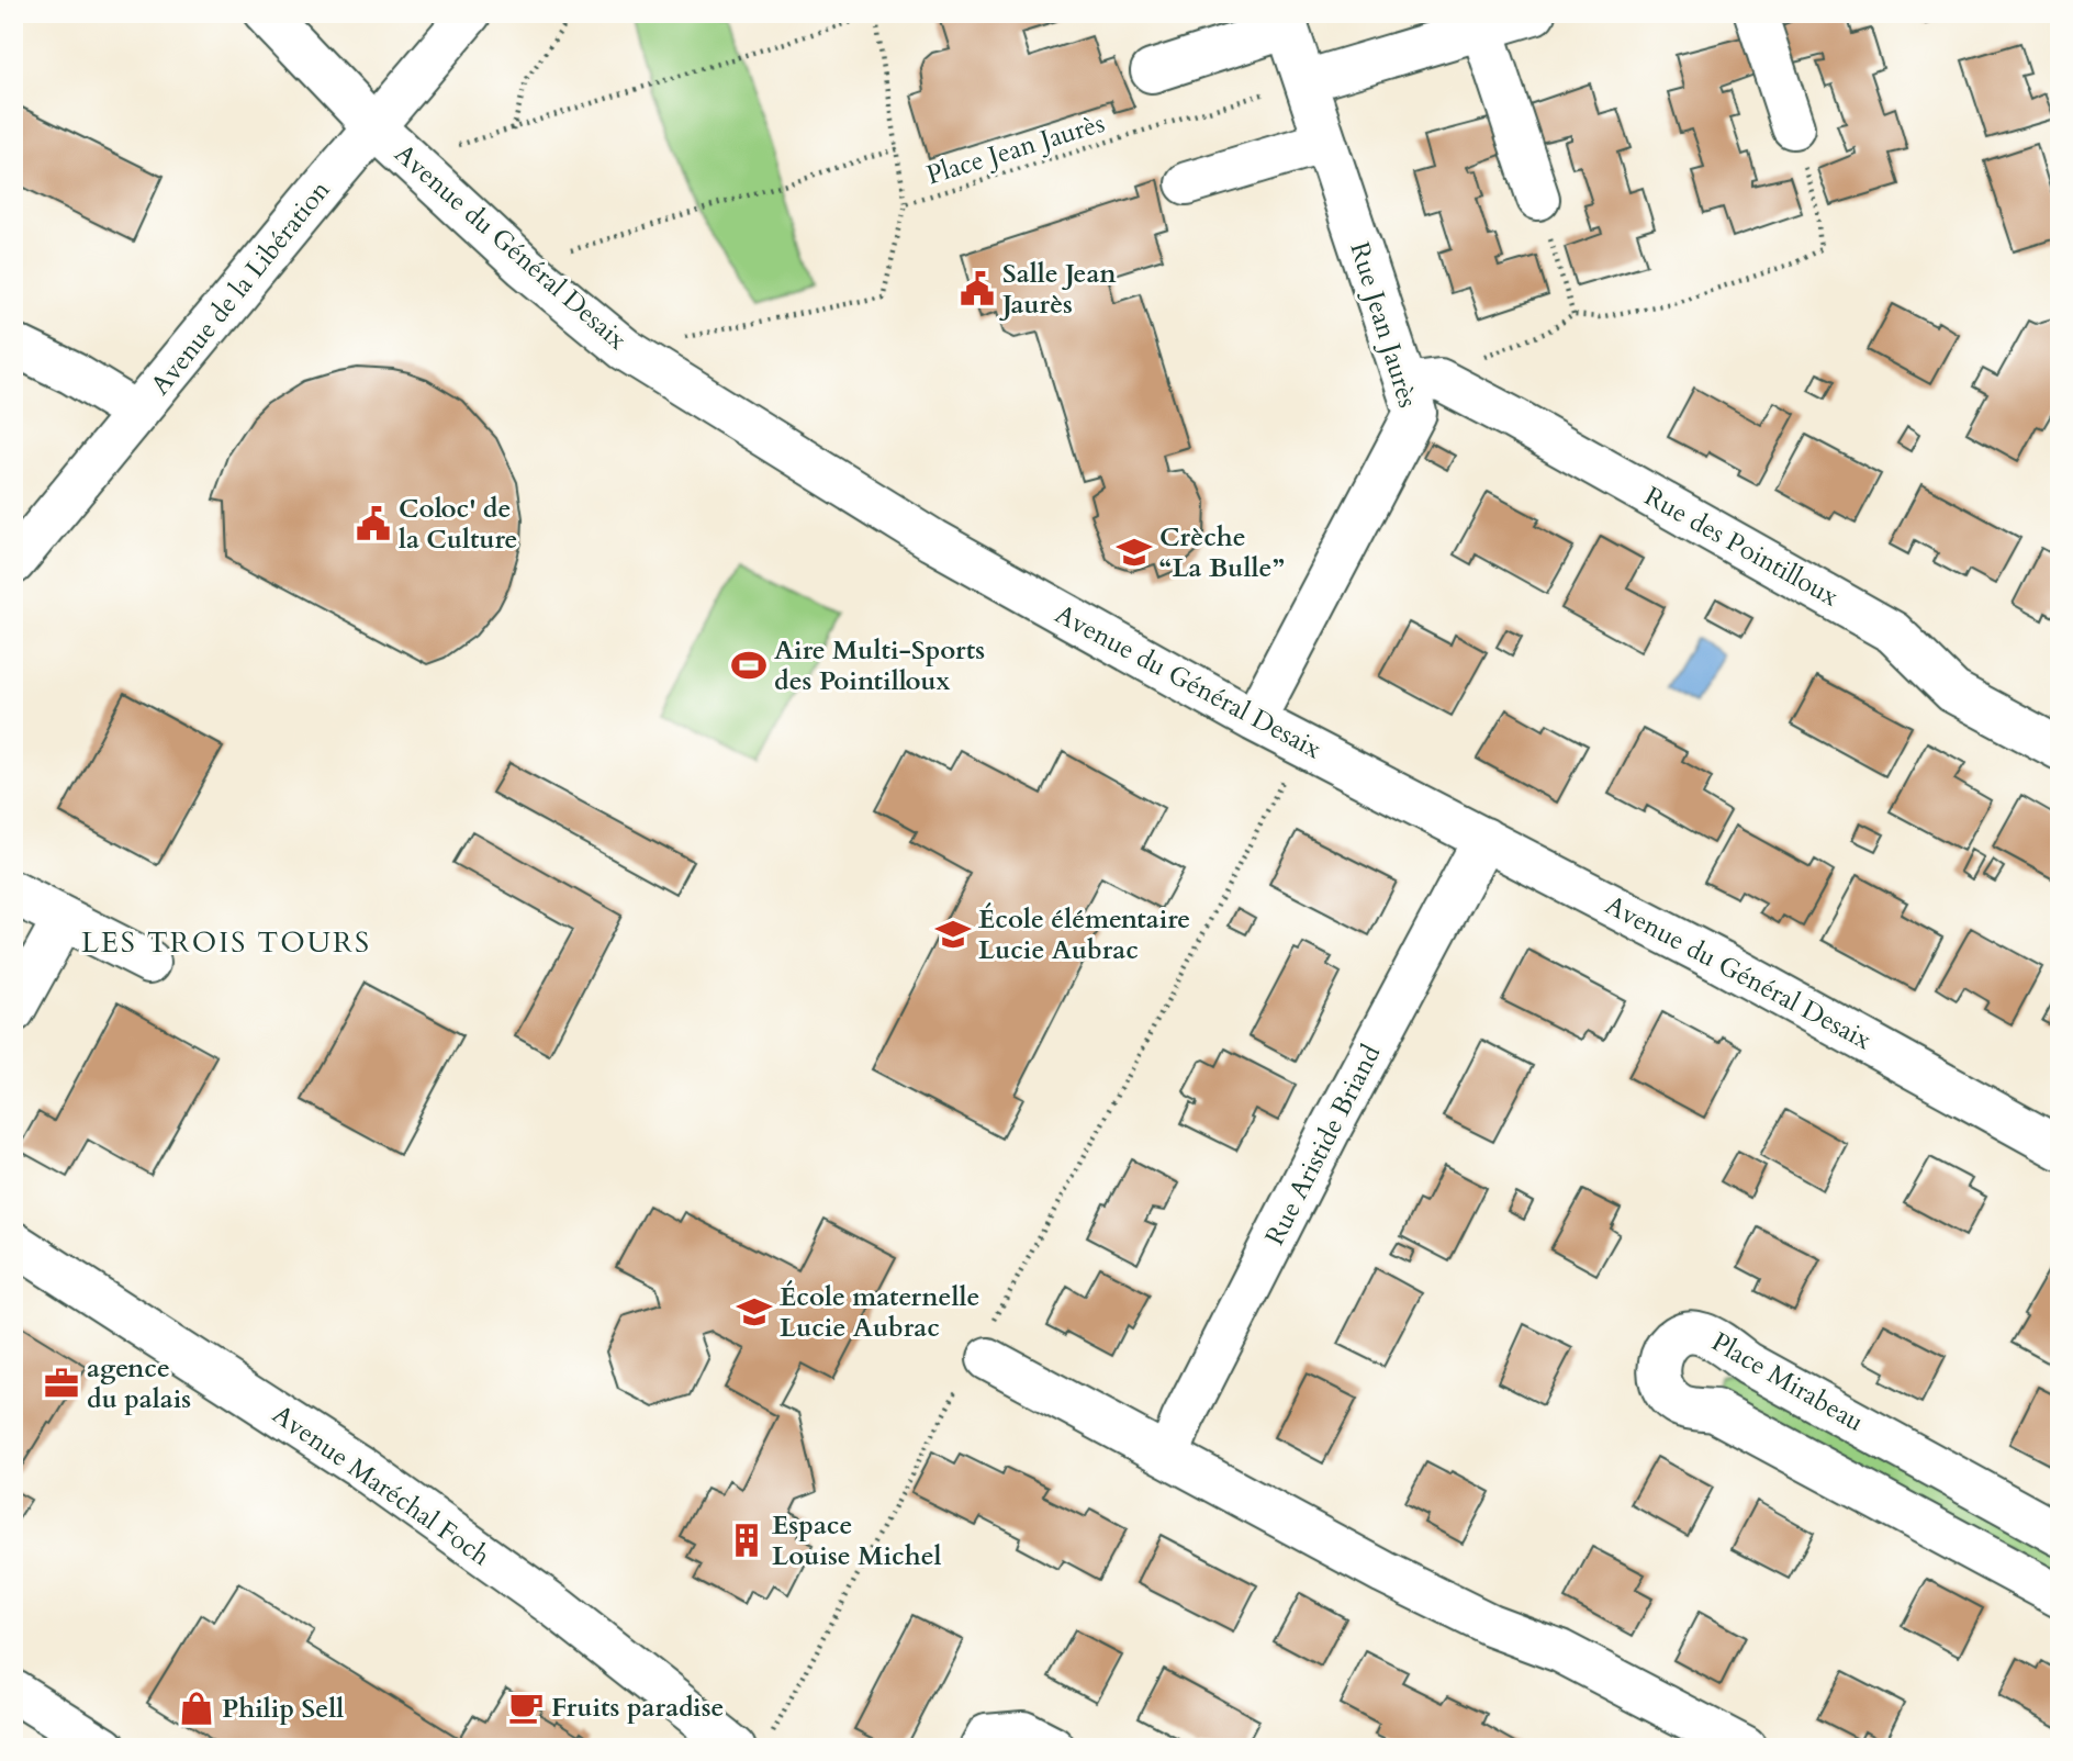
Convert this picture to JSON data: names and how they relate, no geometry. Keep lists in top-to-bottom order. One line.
{"streets":{"street":["Avenue du Général Desaix","Avenue de la Libération","Rue Jean Jaurès","Rue des Pointilloux","Rue Aristide Briand","Place Mirabeau","Avenue Maréchal Foch"],"path":["Place Jean Jaurès"]},"crossings":[["Place Jean Jaurès","Avenue du Général Desaix"],["Place Jean Jaurès","Rue Jean Jaurès"],["Avenue du Général Desaix","Avenue de la Libération"],["Avenue du Général Desaix","Rue Jean Jaurès"],["Avenue du Général Desaix","Rue Aristide Briand"],["Rue Jean Jaurès","Rue des Pointilloux"]],"districts":["LES TROIS TOURS"],"places":{"public building":["Salle Jean Jaurès","Coloc' de la Culture"],"school or university":["Crèche “La Bulle”","École élémentaire Lucie Aubrac","École maternelle Lucie Aubrac"],"sports":["Aire Multi-Sports des Pointilloux"],"office":["agence du palais"],"building":["Espace Louise Michel"],"cafe":["Fruits paradise"],"shop":["Philip Sell"]}}
